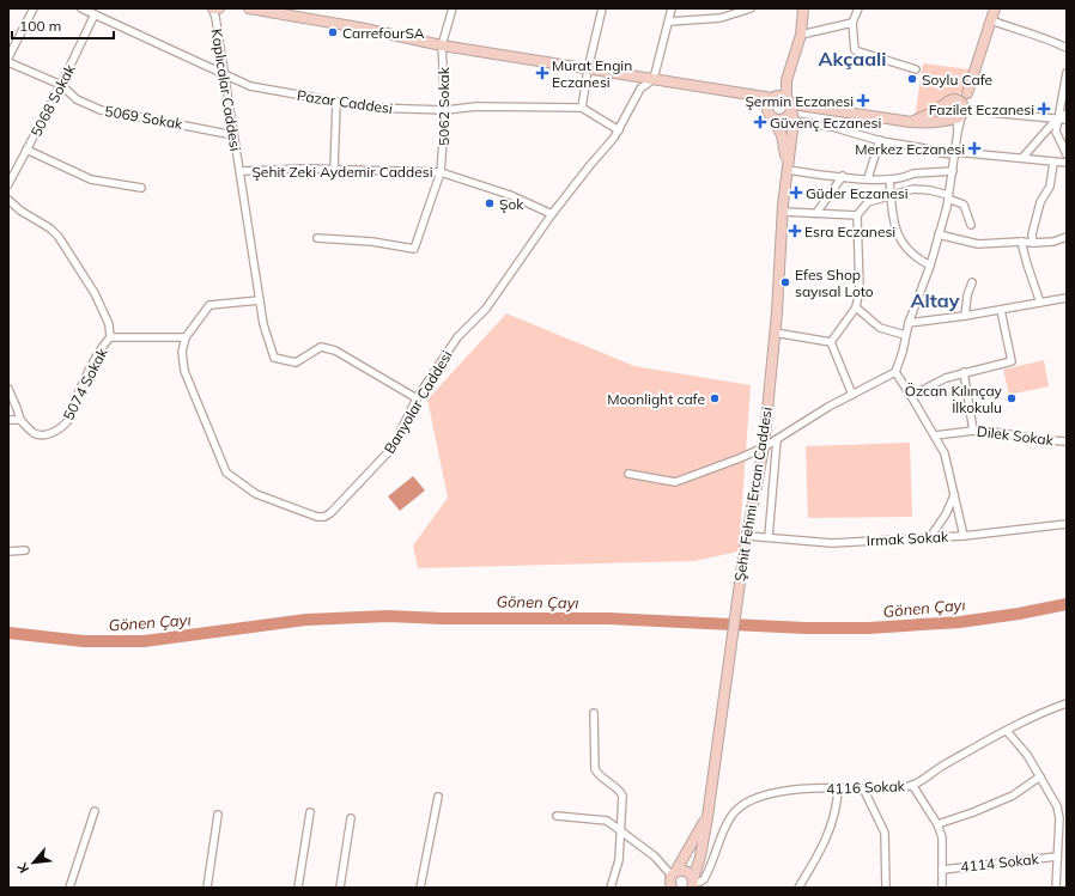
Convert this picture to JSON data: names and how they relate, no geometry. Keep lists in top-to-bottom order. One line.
{"streets":{"main road":["Şehit Fehmi Ercan Caddesi"],"street":["Kaplıcalar Caddesi","5068 Sokak","Pazar Caddesi","5062 Sokak","5069 Sokak","Şehit Zeki Aydemir Caddesi","5074 Sokak","Banyolar Caddesi","Dilek Sokak","Irmak Sokak","4116 Sokak","4114 Sokak"]},"crossings":[["Kaplıcalar Caddesi","Pazar Caddesi"],["Kaplıcalar Caddesi","5069 Sokak"],["Kaplıcalar Caddesi","Şehit Zeki Aydemir Caddesi"],["Kaplıcalar Caddesi","Banyolar Caddesi"],["5068 Sokak","Pazar Caddesi"],["5068 Sokak","5069 Sokak"],["Pazar Caddesi","5062 Sokak"],["5062 Sokak","Şehit Zeki Aydemir Caddesi"],["Şehit Zeki Aydemir Caddesi","Banyolar Caddesi"],["Şehit Fehmi Ercan Caddesi","Irmak Sokak"],["Şehit Fehmi Ercan Caddesi","4116 Sokak"]],"districts":["Akçaali","Altay"],"water":["Gönen Çayı"],"places":{"other":["CarrefourSA","Soylu Cafe","Şok","Efes Shop sayısal Loto","Moonlight cafe","Özcan Kılınçay İlkokulu"],"health":["Murat Engin Eczanesi","Şermin Eczanesi","Fazilet Eczanesi","Güvenç Eczanesi","Merkez Eczanesi","Güder Eczanesi","Esra Eczanesi"]},"scale_bar":"100 m","north":"bottom left"}
